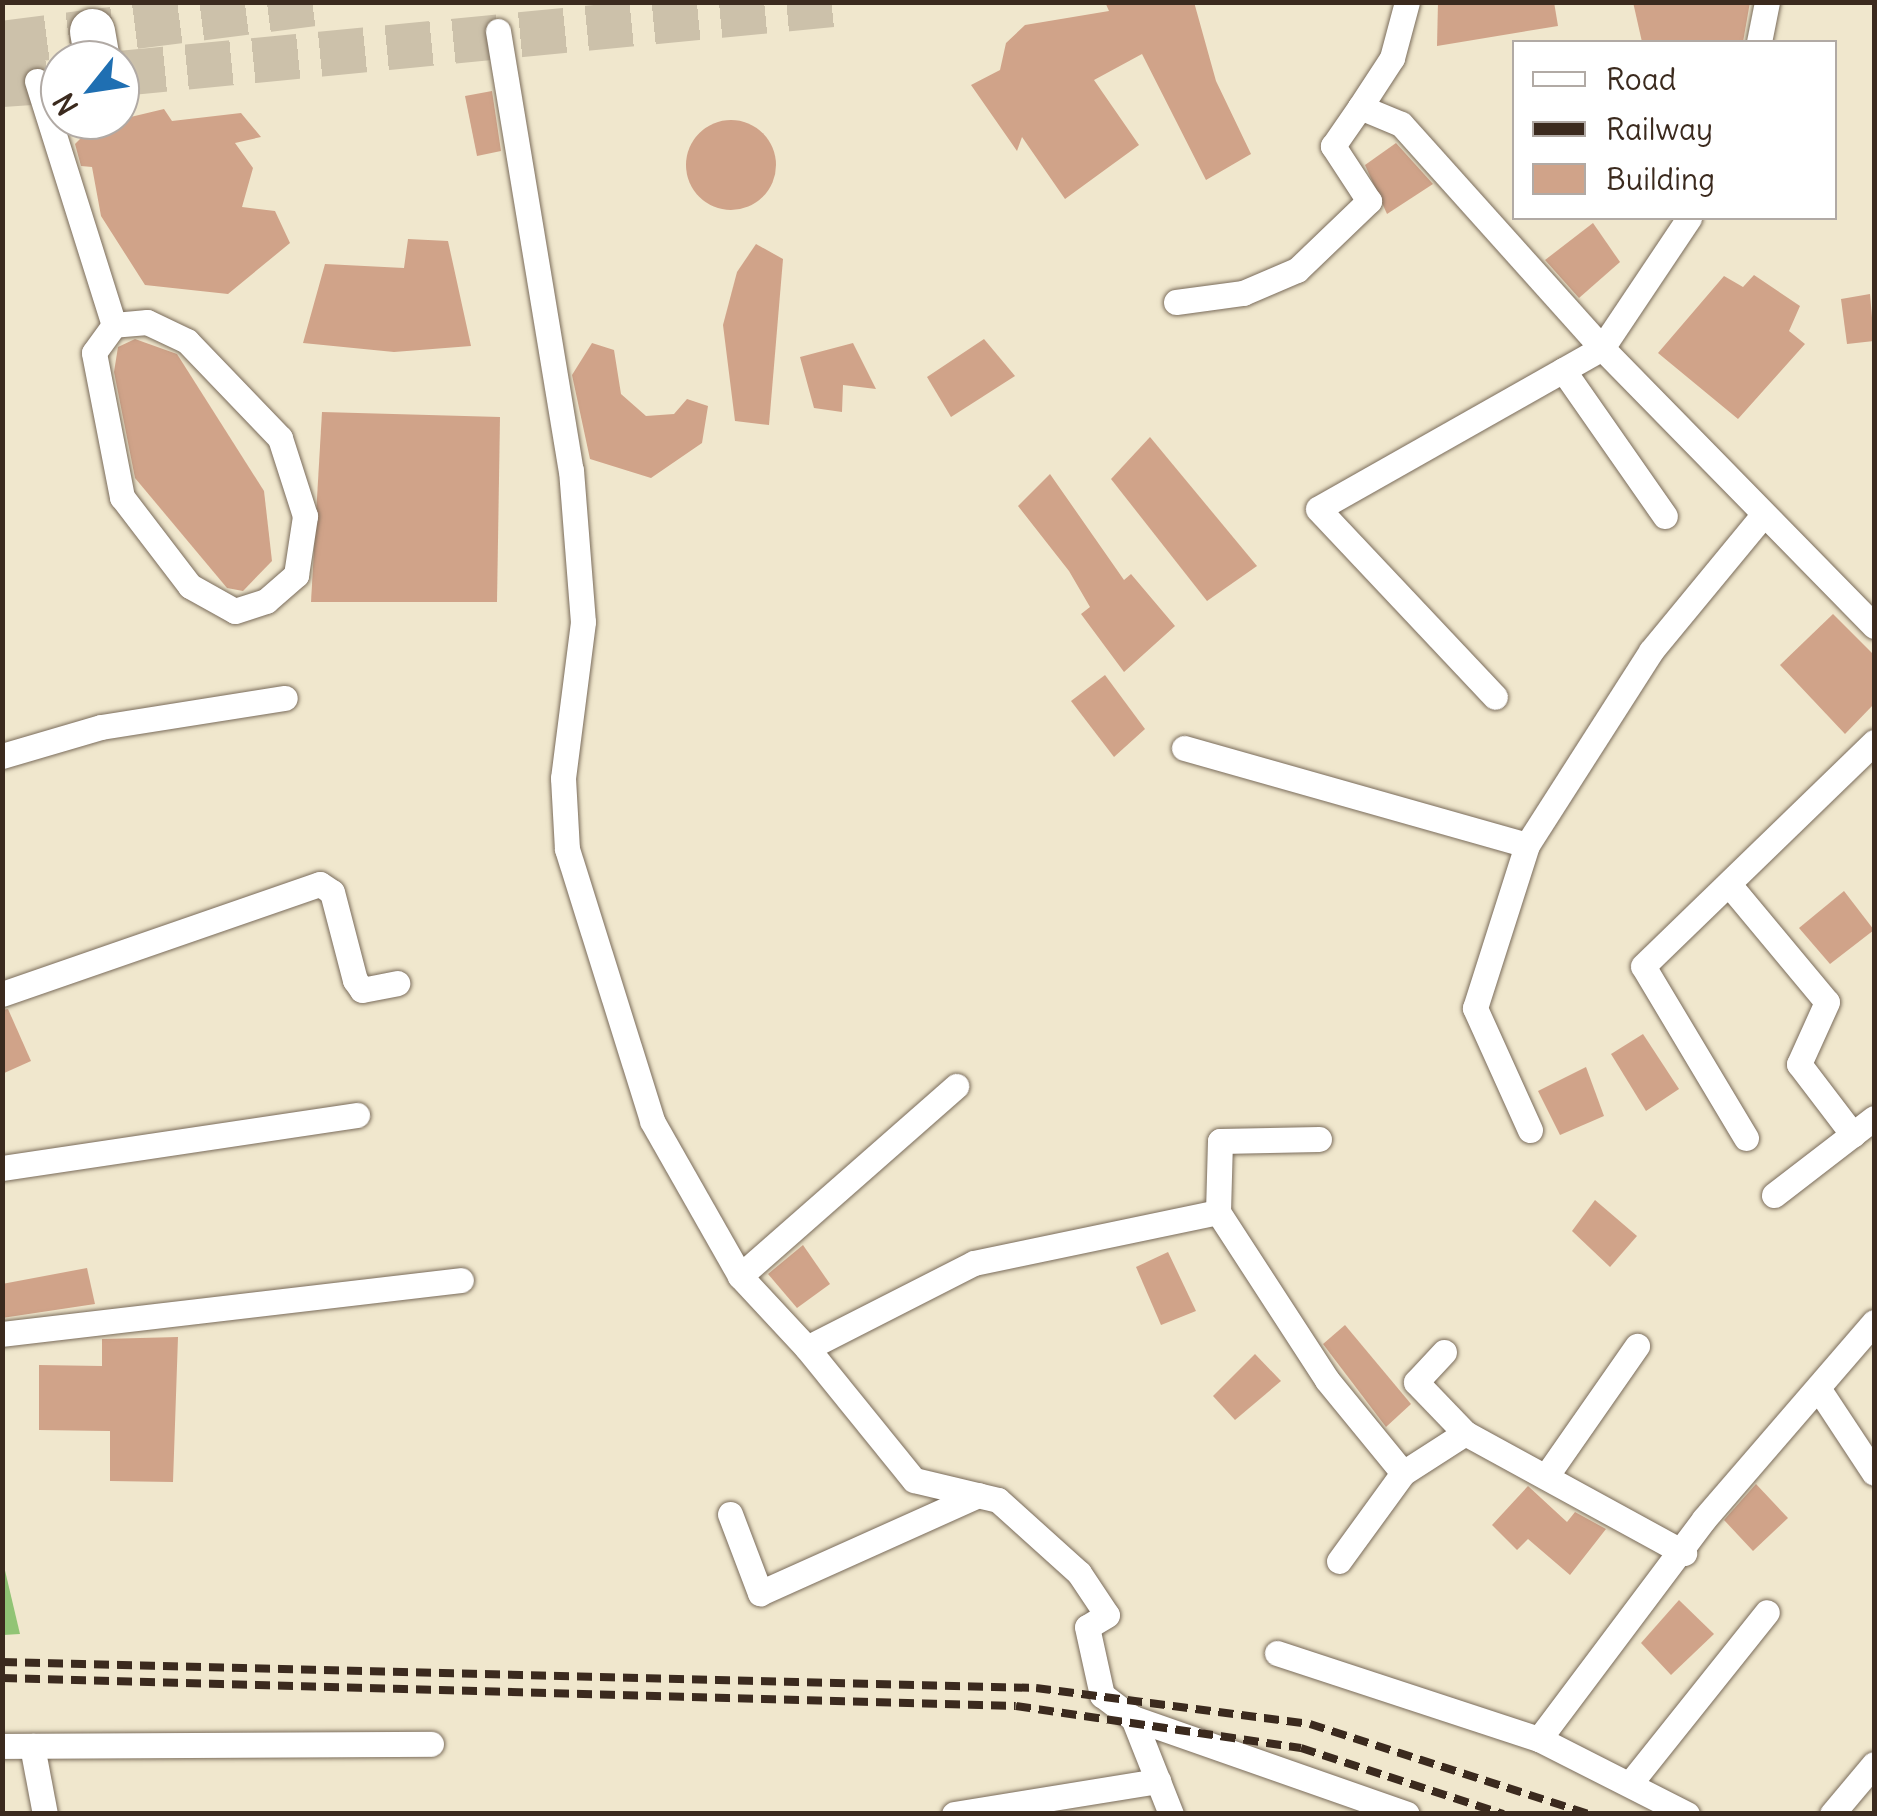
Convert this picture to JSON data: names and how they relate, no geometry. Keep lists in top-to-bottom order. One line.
{"legend":["Road","Railway","Building"],"north":"bottom left"}
